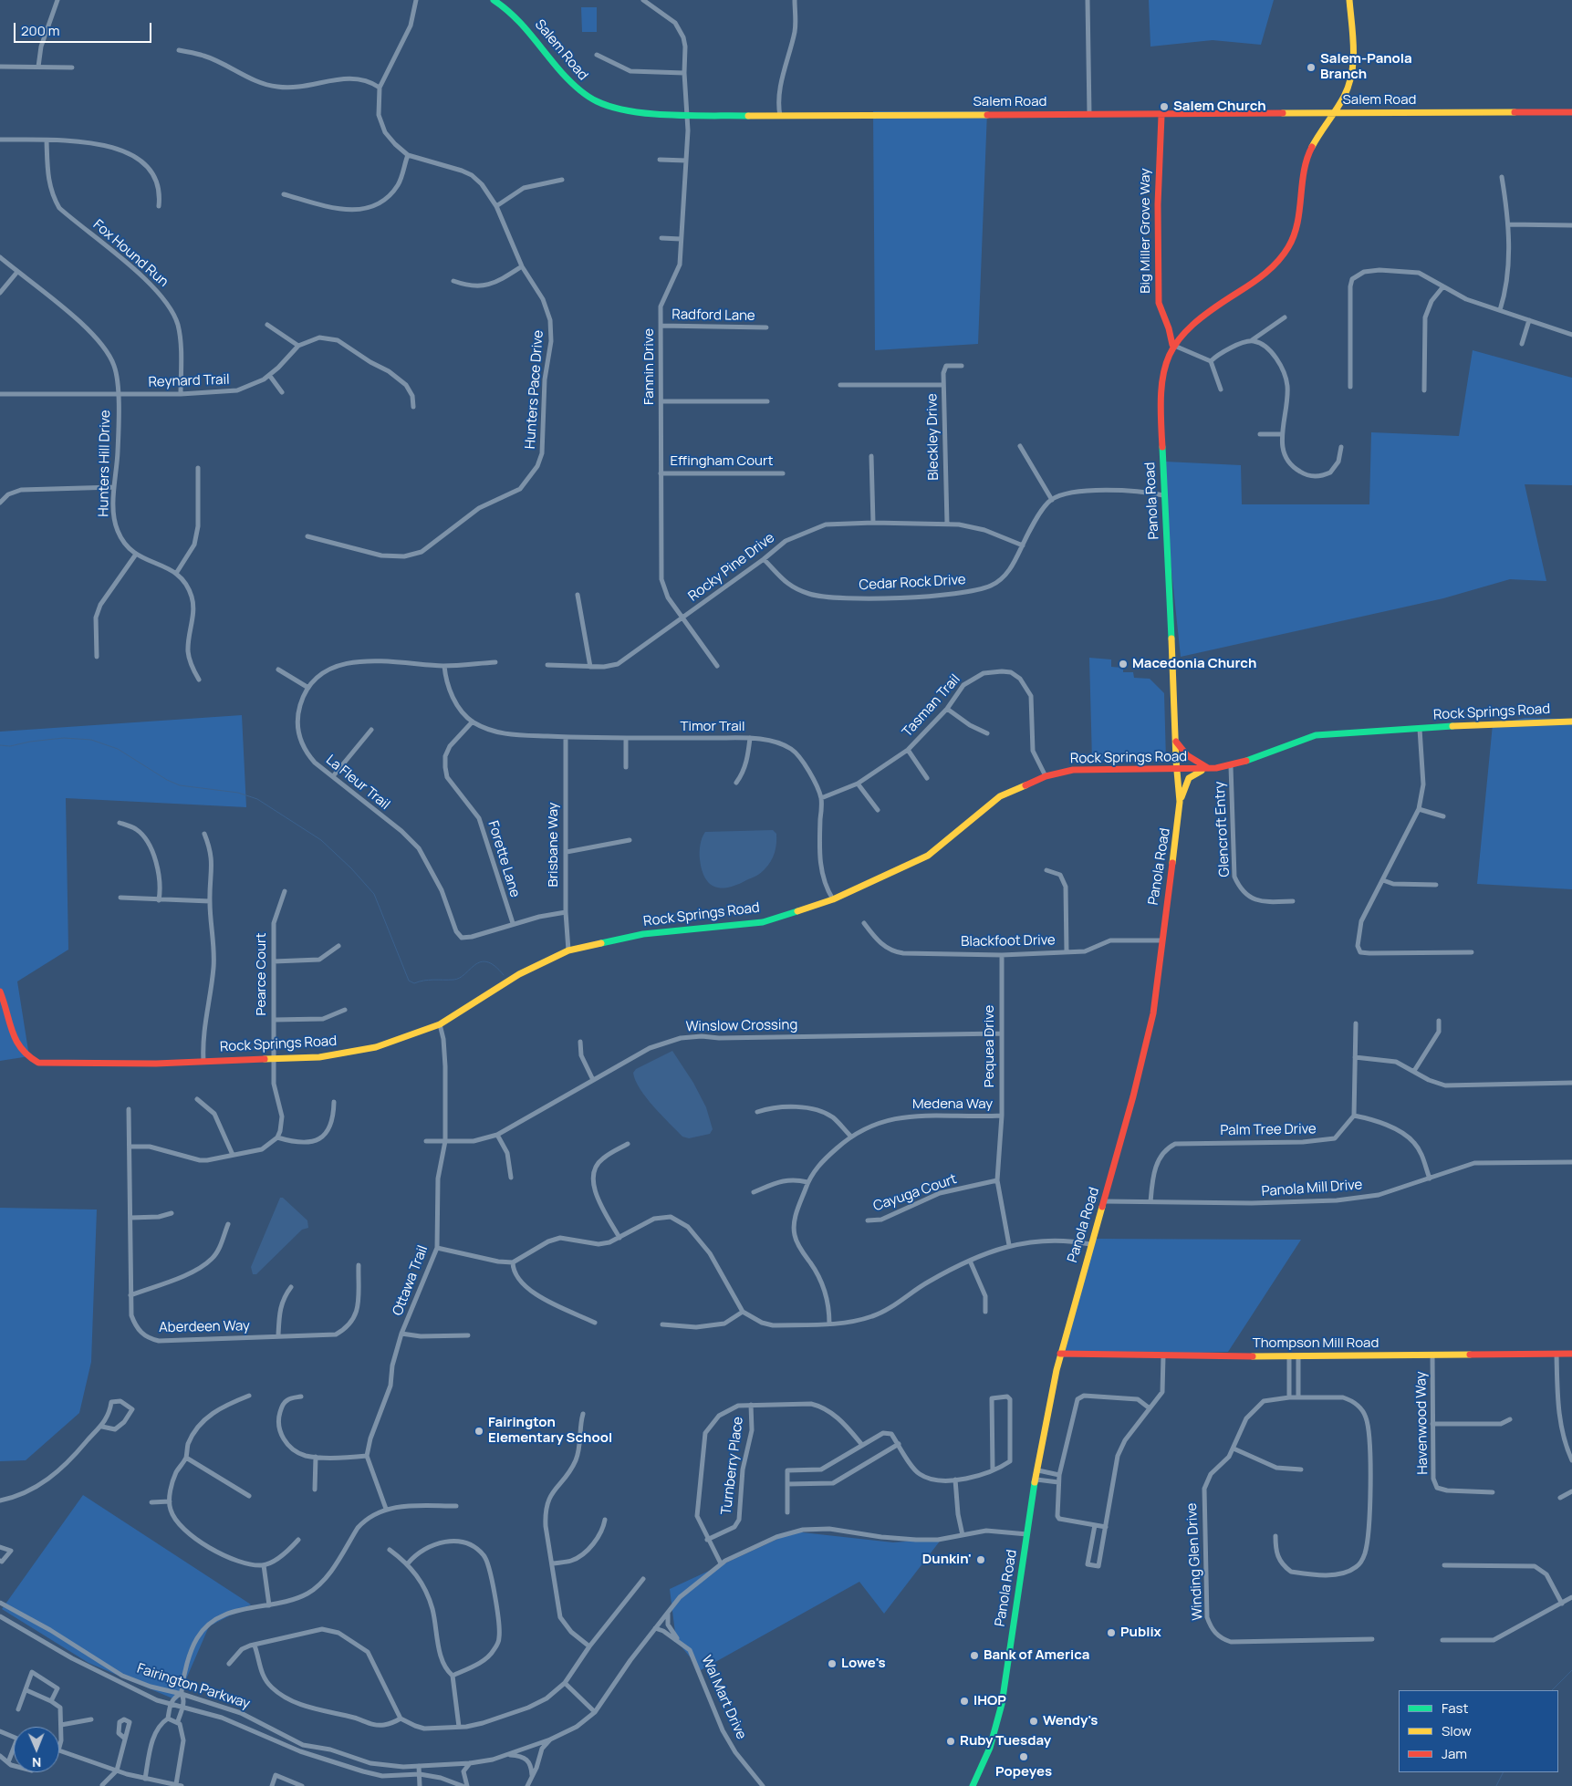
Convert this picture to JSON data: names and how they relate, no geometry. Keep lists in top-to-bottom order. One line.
{"streets":{"street":["Salem Road","Big Miller Grove Way","Fox Hound Run","Radford Lane","Fannin Drive","Reynard Trail","Hunters Pace Drive","Bleckley Drive","Effingham Court","Hunters Hill Drive","Panola Road","Rocky Pine Drive","Cedar Rock Drive","Tasman Trail","Rock Springs Road","Timor Trail","La Fleur Trail","Glencroft Entry","Brisbane Way","Forette Lane","Blackfoot Drive","Pearce Court","Winslow Crossing","Pequea Drive","Medena Way","Palm Tree Drive","Panola Mill Drive","Cayuga Court","Ottawa Trail","Aberdeen Way","Thompson Mill Road","Havenwood Way","Turnberry Place","Winding Glen Drive","Fairington Parkway","Wal Mart Drive"]},"crossings":[["Salem Road","Big Miller Grove Way"],["Salem Road","Fannin Drive"],["Salem Road","Panola Road"],["Big Miller Grove Way","Panola Road"],["Fox Hound Run","Reynard Trail"],["Radford Lane","Fannin Drive"],["Fannin Drive","Effingham Court"],["Fannin Drive","Rocky Pine Drive"],["Reynard Trail","Hunters Hill Drive"],["Bleckley Drive","Rocky Pine Drive"],["Panola Road","Rock Springs Road"],["Panola Road","Blackfoot Drive"],["Panola Road","Panola Mill Drive"],["Panola Road","Thompson Mill Road"],["Panola Road","Fairington Parkway"],["Rocky Pine Drive","Cedar Rock Drive"],["Tasman Trail","Rock Springs Road"],["Tasman Trail","Timor Trail"],["Rock Springs Road","Timor Trail"],["Rock Springs Road","Glencroft Entry"],["Rock Springs Road","Brisbane Way"],["Rock Springs Road","Pearce Court"],["Rock Springs Road","Ottawa Trail"],["Timor Trail","Brisbane Way"],["Timor Trail","Forette Lane"],["La Fleur Trail","Brisbane Way"],["La Fleur Trail","Forette Lane"],["Blackfoot Drive","Pequea Drive"],["Winslow Crossing","Pequea Drive"],["Winslow Crossing","Ottawa Trail"],["Pequea Drive","Medena Way"],["Pequea Drive","Cayuga Court"],["Palm Tree Drive","Panola Mill Drive"],["Thompson Mill Road","Havenwood Way"],["Turnberry Place","Fairington Parkway"],["Fairington Parkway","Wal Mart Drive"]],"places":["Salem-Panola Branch","Salem Church","Macedonia Church","Fairington Elementary School","Dunkin'","Publix","Bank of America","Lowe's","IHOP","Wendy's","Ruby Tuesday","Popeyes"],"legend":["Fast","Slow","Jam"],"scale_bar":"200 m","north":"bottom"}
